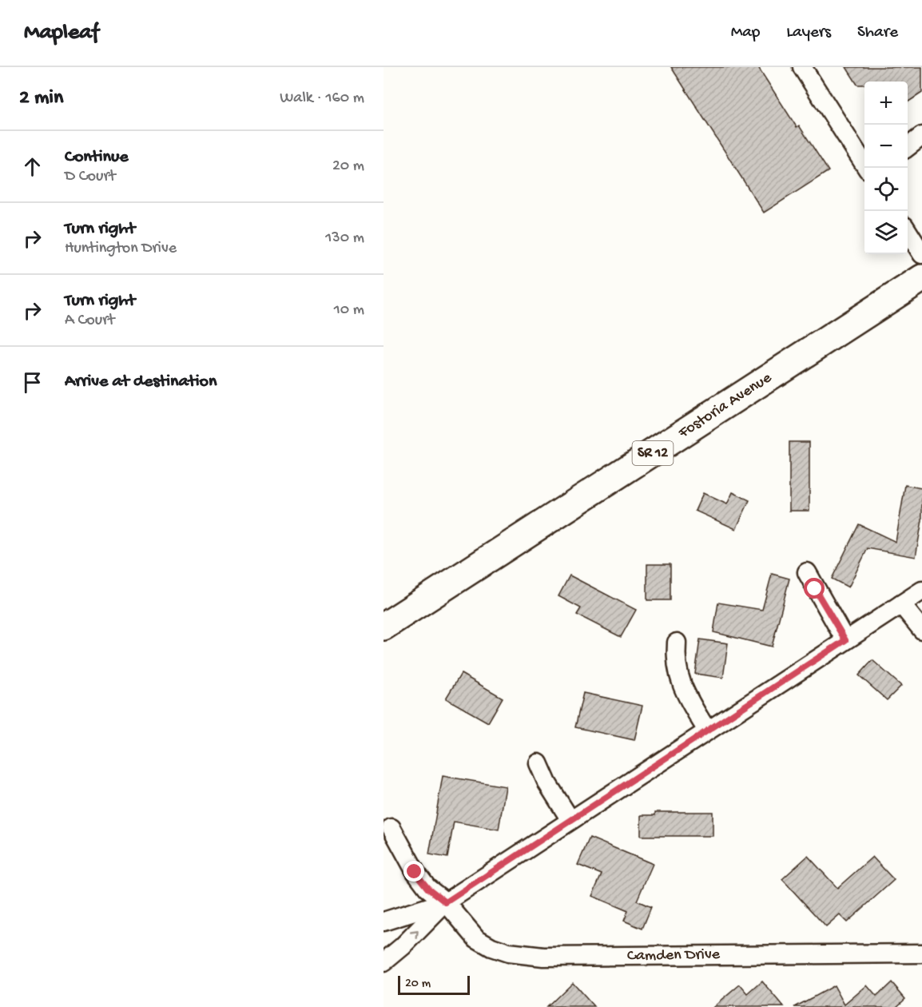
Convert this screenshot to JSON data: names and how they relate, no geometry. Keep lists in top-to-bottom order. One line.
{"streets":{"main road":["Fostoria Avenue","SR 12"],"street":["Camden Drive"]},"scale_bar":"20 m","page":{"header":"Mapleaf","nav":["Map","Layers","Share"],"heading":["2 min","Walk · 160 m"],"map_buttons":["+","−"],"list":[["Continue","D Court","20 m"],["Turn right","Huntington Drive","130 m"],["Turn right","A Court","10 m"],"Arrive at destination"],"scale":"20 m"}}
